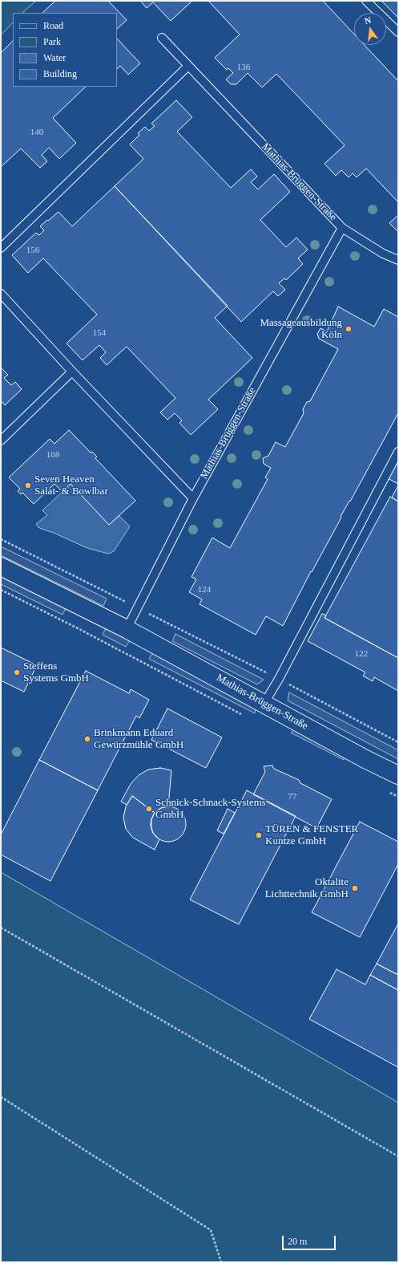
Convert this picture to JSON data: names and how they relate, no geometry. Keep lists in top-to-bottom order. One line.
{"streets":{"street":["Mathias-Brüggen-Straße"]},"places":["Massageausbildung Köln","Seven Heaven Salat- & Bowlbar","Steffens Systems GmbH","Brinkmann Eduard Gewürzmühle GmbH","Schnick-Schnack-Systems GmbH","TÜREN & FENSTER Kuntze GmbH","Oktalite Lichttechnik GmbH"],"house_numbers":["136","140","156","154","168","124","122","77"],"legend":["Road","Park","Water","Building"],"scale_bar":"20 m","north":"top"}
